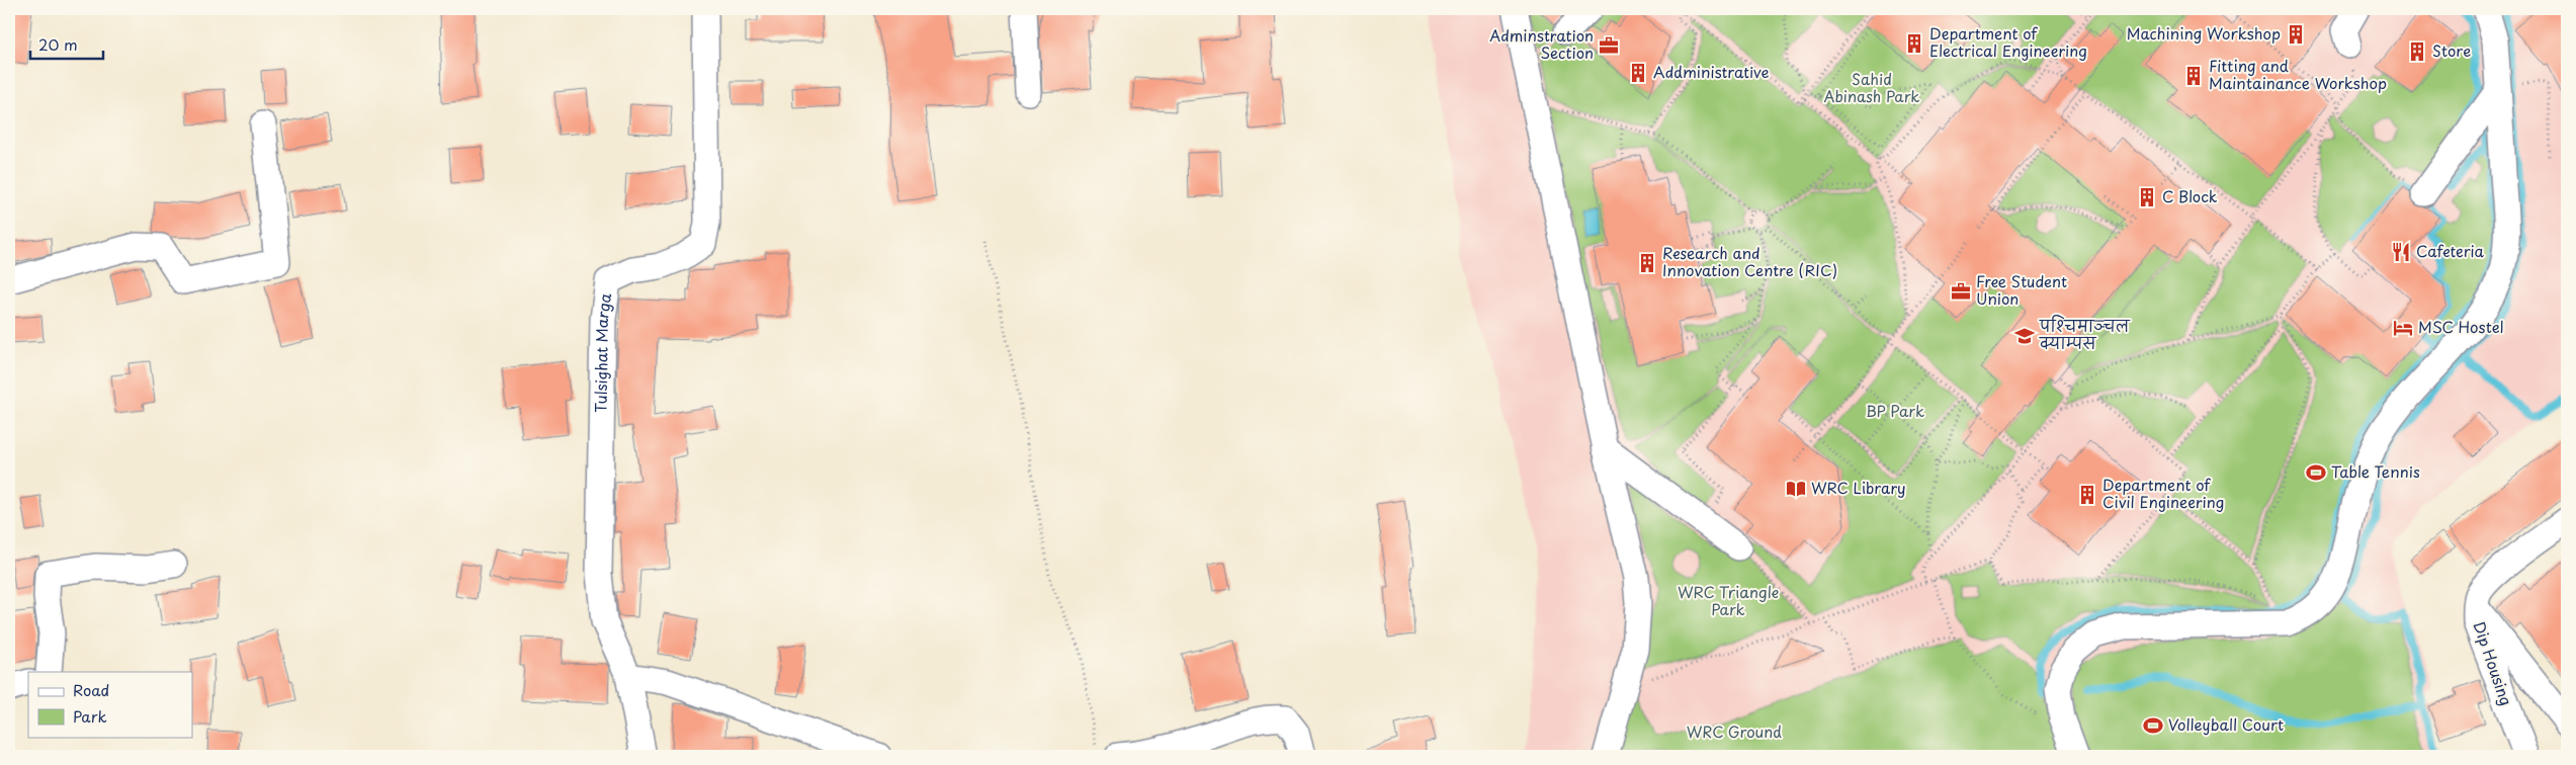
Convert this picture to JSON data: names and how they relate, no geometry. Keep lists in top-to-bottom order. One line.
{"streets":{"street":["Tulsighat Marga","Dip Housing"]},"parks":["Sahid Abinash Park","BP Park","WRC Triangle Park","WRC Ground"],"places":{"building":["Machining Workshop","Department of Electrical Engineering","Store","Addministrative","Fitting and Maintainance Workshop","C Block","Research and Innovation Centre (RIC)","Department of Civil Engineering"],"office":["Adminstration Section","Free Student Union"],"restaurant":["Cafeteria"],"hotel":["MSC Hostel"],"school or university":["पश्‍चिमाञ्‍चल क्याम्पस"],"sports":["Table Tennis","Volleyball Court"],"library":["WRC Library"]},"legend":["Road","Park"],"scale_bar":"20 m"}
